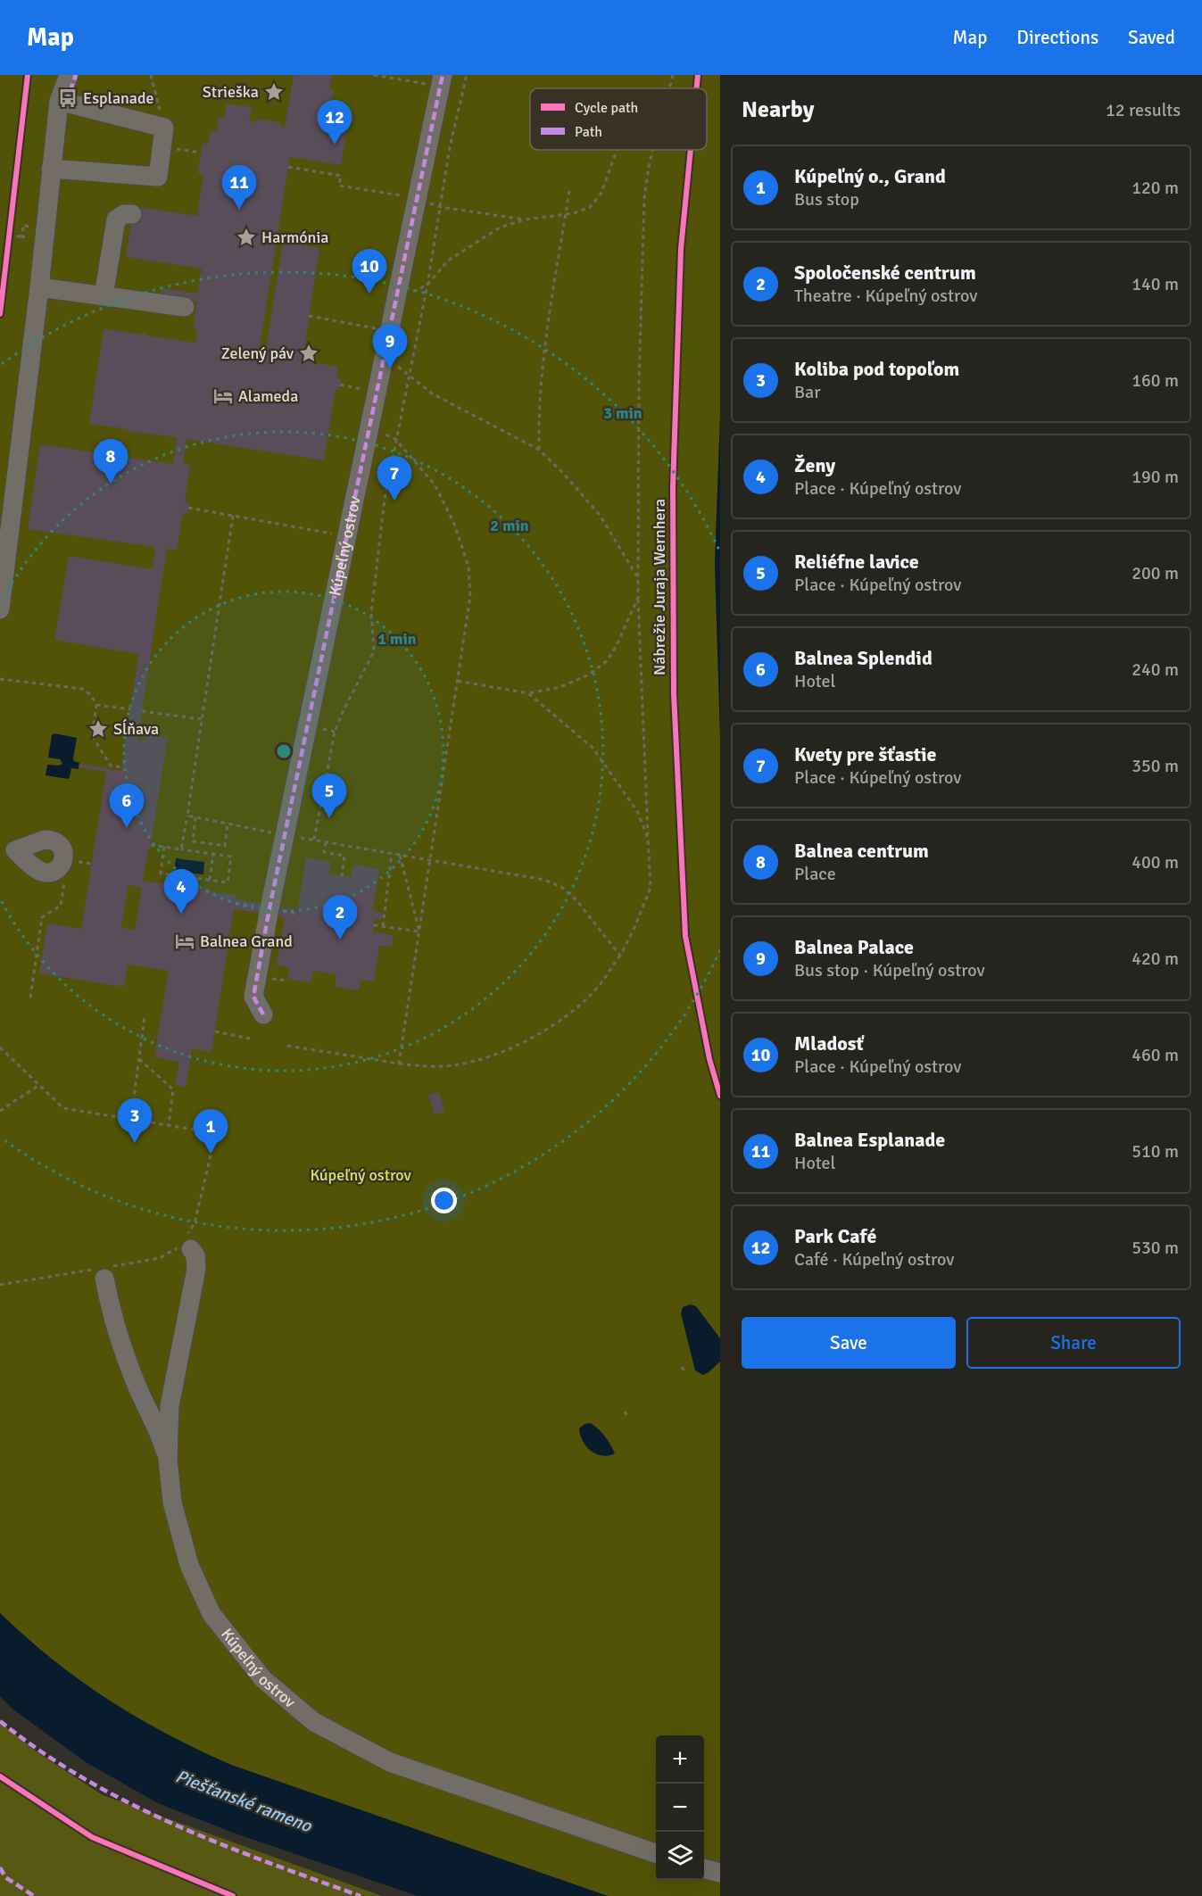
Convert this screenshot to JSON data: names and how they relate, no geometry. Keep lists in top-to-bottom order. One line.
{"streets":{"street":["Kúpeľný ostrov"],"cycle path":["Nábrežie Juraja Wernhera"]},"water":["Piešťanské rameno"],"parks":["Kúpeľný ostrov"],"places":{"place":["Strieška","Harmónia","Zelený páv","Sĺňava"],"bus stop":["Esplanade"],"hotel":["Alameda","Balnea Grand"]},"legend":["Cycle path","Path"],"page":{"header":"Map","nav":["Map","Directions","Saved"],"heading":["Nearby","12 results"],"pins":["12","11","10","9","8","7","5","6","4","2","3","1"],"list":[{"mark":"1","name":"Kúpeľný o., Grand","note":"Bus stop","value":"120 m"},{"mark":"2","name":"Spoločenské centrum","note":"Theatre · Kúpeľný ostrov","value":"140 m"},{"mark":"3","name":"Koliba pod topoľom","note":"Bar","value":"160 m"},{"mark":"4","name":"Ženy","note":"Place · Kúpeľný ostrov","value":"190 m"},{"mark":"5","name":"Reliéfne lavice","note":"Place · Kúpeľný ostrov","value":"200 m"},{"mark":"6","name":"Balnea Splendid","note":"Hotel","value":"240 m"},{"mark":"7","name":"Kvety pre šťastie","note":"Place · Kúpeľný ostrov","value":"350 m"},{"mark":"8","name":"Balnea centrum","note":"Place","value":"400 m"},{"mark":"9","name":"Balnea Palace","note":"Bus stop · Kúpeľný ostrov","value":"420 m"},{"mark":"10","name":"Mladosť","note":"Place · Kúpeľný ostrov","value":"460 m"},{"mark":"11","name":"Balnea Esplanade","note":"Hotel","value":"510 m"},{"mark":"12","name":"Park Café","note":"Café · Kúpeľný ostrov","value":"530 m"}],"buttons":["Save","Share"],"map_buttons":["+","−"]},"rings":["3 min","2 min","1 min"]}
